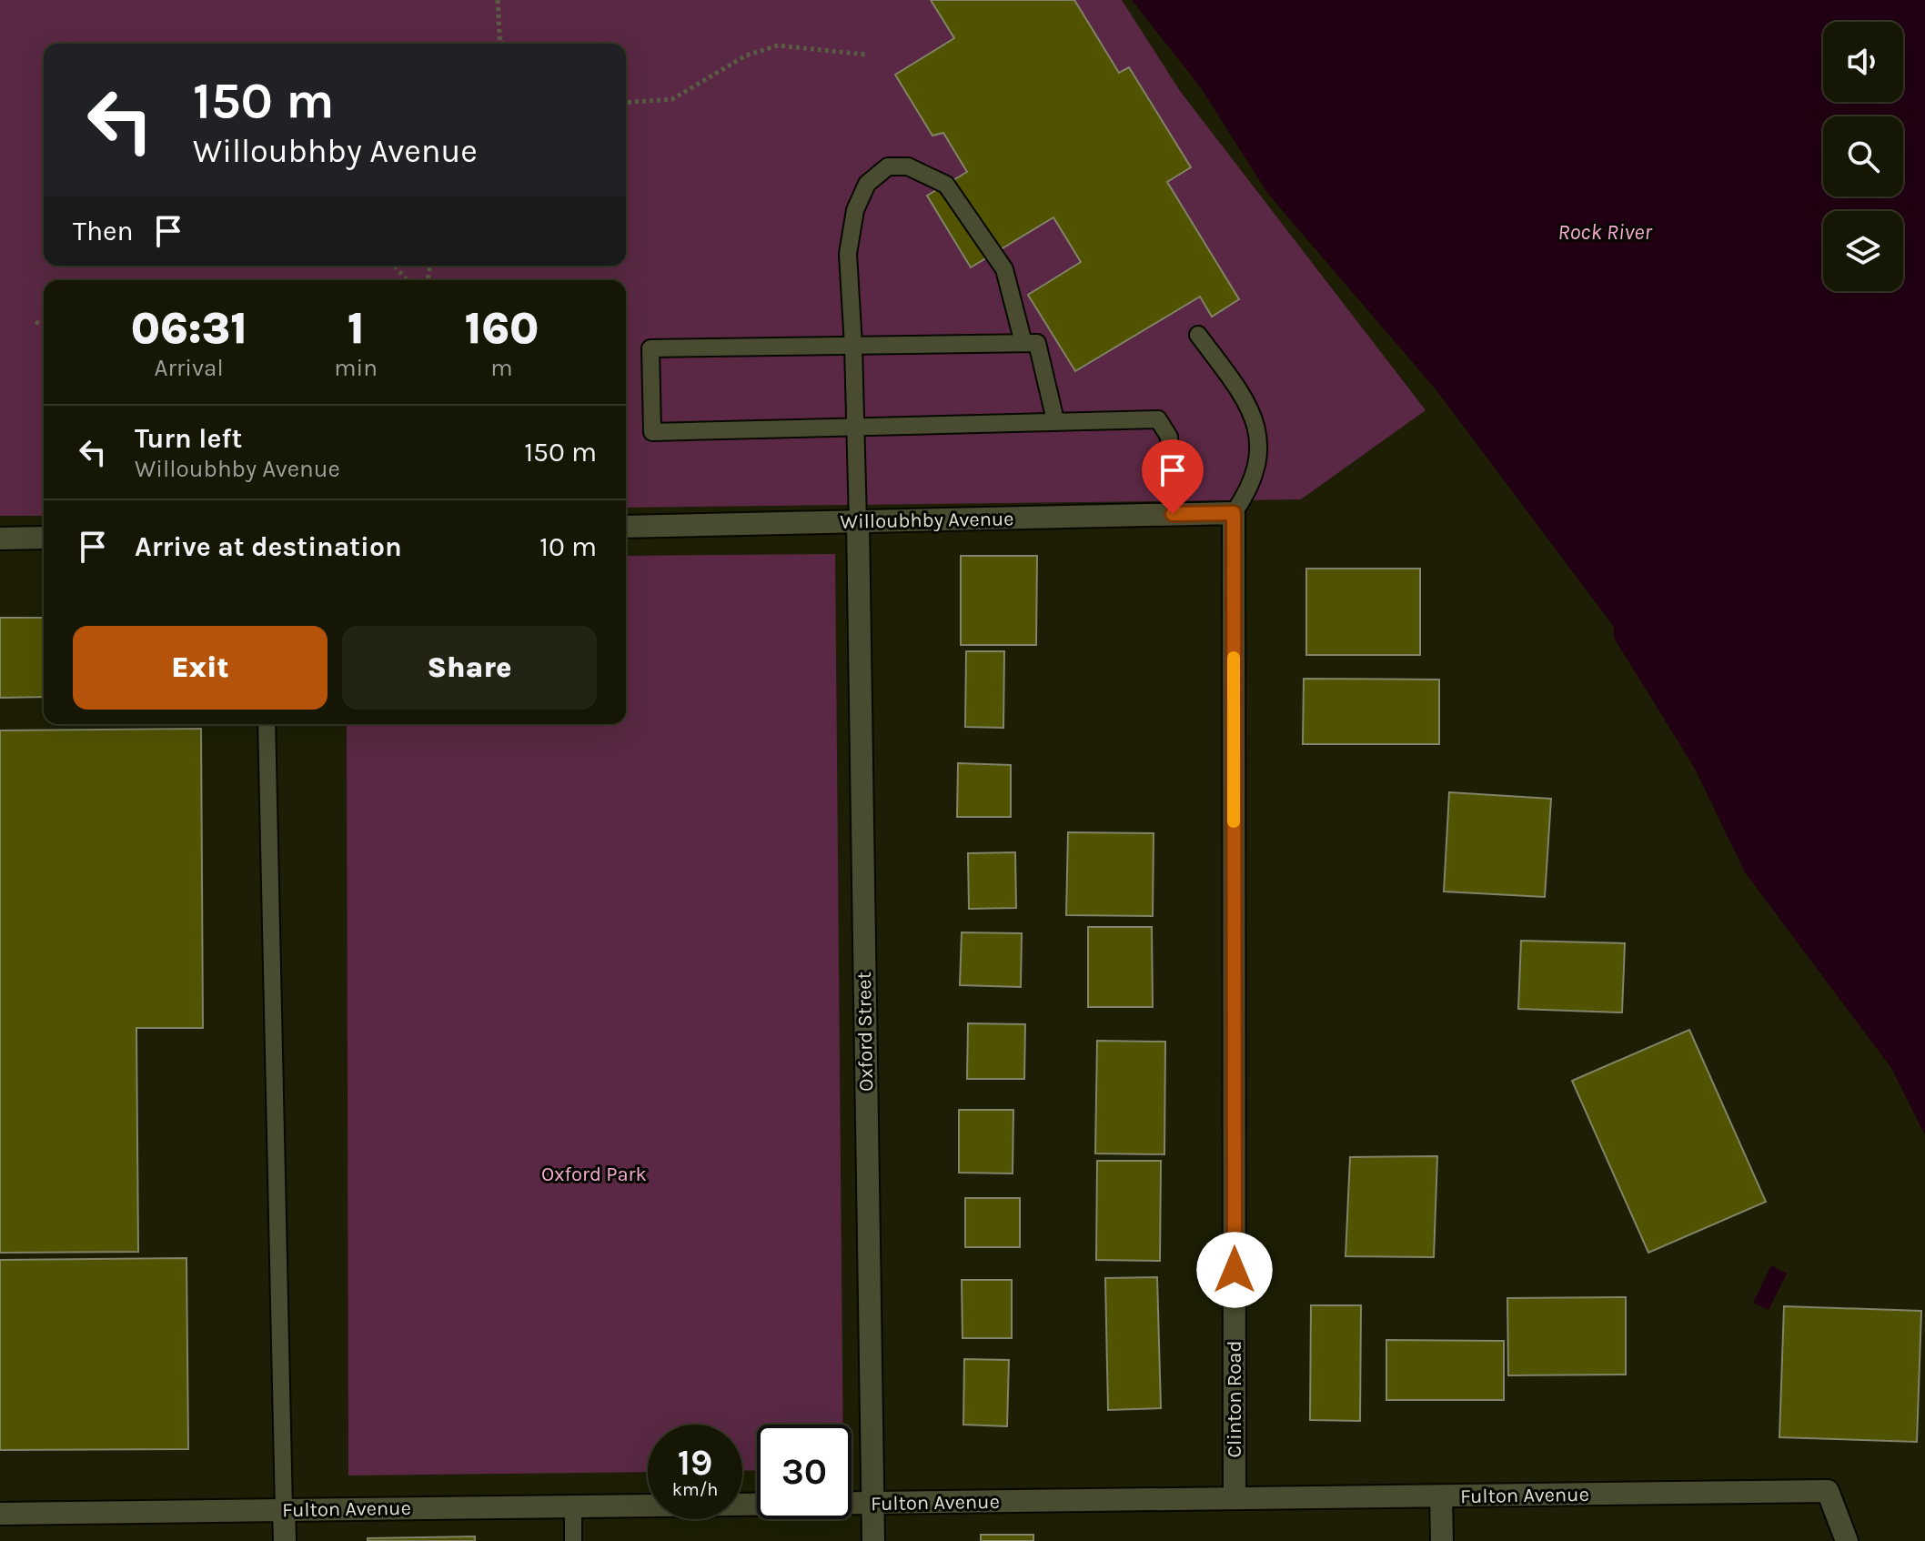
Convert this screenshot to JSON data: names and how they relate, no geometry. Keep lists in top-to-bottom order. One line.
{"streets":{"street":["Willoubhby Avenue","Oxford Street","Clinton Road","Fulton Avenue"]},"crossings":[["Willoubhby Avenue","Oxford Street"],["Willoubhby Avenue","Clinton Road"],["Oxford Street","Fulton Avenue"],["Clinton Road","Fulton Avenue"]],"water":["Rock River"],"parks":["Oxford Park"],"page":{"turn":["150 m","Willoubhby Avenue"],"then":"Then","eta":["06:31","Arrival","1","min","160","m"],"list":[{"name":"Turn left","note":"Willoubhby Avenue","value":"150 m"},{"name":"Arrive at destination","value":"10 m"}],"buttons":["Exit","Share"],"speed":"19 km/h","limit":"30"}}
